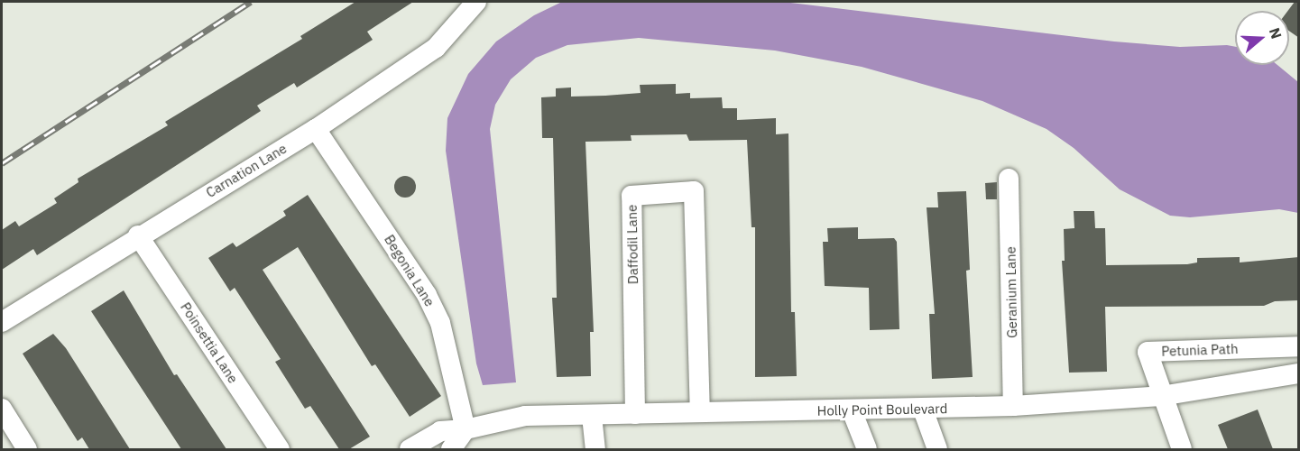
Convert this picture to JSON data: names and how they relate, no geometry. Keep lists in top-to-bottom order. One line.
{"streets":{"street":["Carnation Lane","Daffodil Lane","Begonia Lane","Geranium Lane","Poinsettia Lane","Petunia Path","Holly Point Boulevard"]},"crossings":[["Carnation Lane","Begonia Lane"],["Carnation Lane","Poinsettia Lane"],["Daffodil Lane","Holly Point Boulevard"],["Begonia Lane","Holly Point Boulevard"],["Geranium Lane","Holly Point Boulevard"],["Petunia Path","Holly Point Boulevard"]],"north":"right"}
